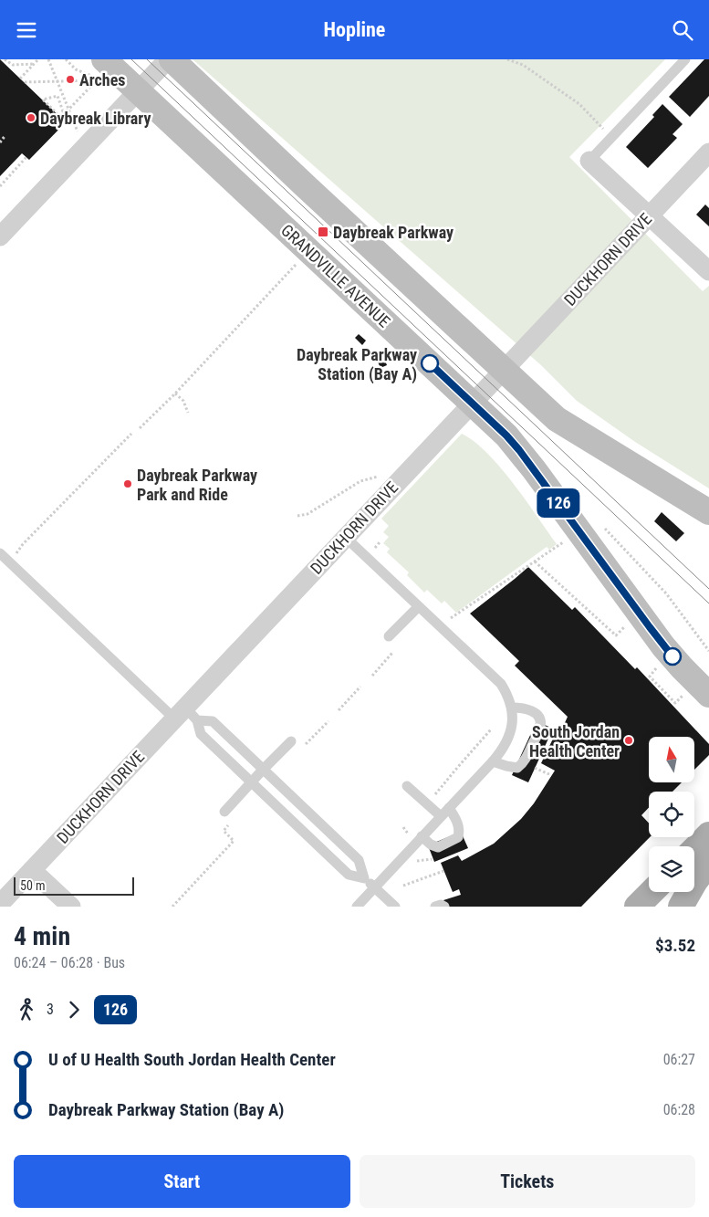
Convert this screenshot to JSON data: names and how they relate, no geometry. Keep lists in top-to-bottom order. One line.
{"streets":{"street":["DUCKHORN DRIVE","GRANDVILLE AVENUE"]},"crossings":[["DUCKHORN DRIVE","GRANDVILLE AVENUE"]],"places":{"other":["Arches","Daybreak Library","Daybreak Parkway Station (Bay A)","Daybreak Parkway Park and Ride","South Jordan Health Center"],"transit":["Daybreak Parkway"]},"lines":["bus line 126"],"scale_bar":"50 m","north":"top","page":{"header":"Hopline","on_map":"126","scale":"50 m","heading":["4 min","06:24 – 06:28 · Bus","$3.52"],"legs":["3","126"],"list":[{"name":"U of U Health South Jordan Health Center","value":"06:27"},{"name":"Daybreak Parkway Station (Bay A)","value":"06:28"}],"buttons":["Start","Tickets"]}}
